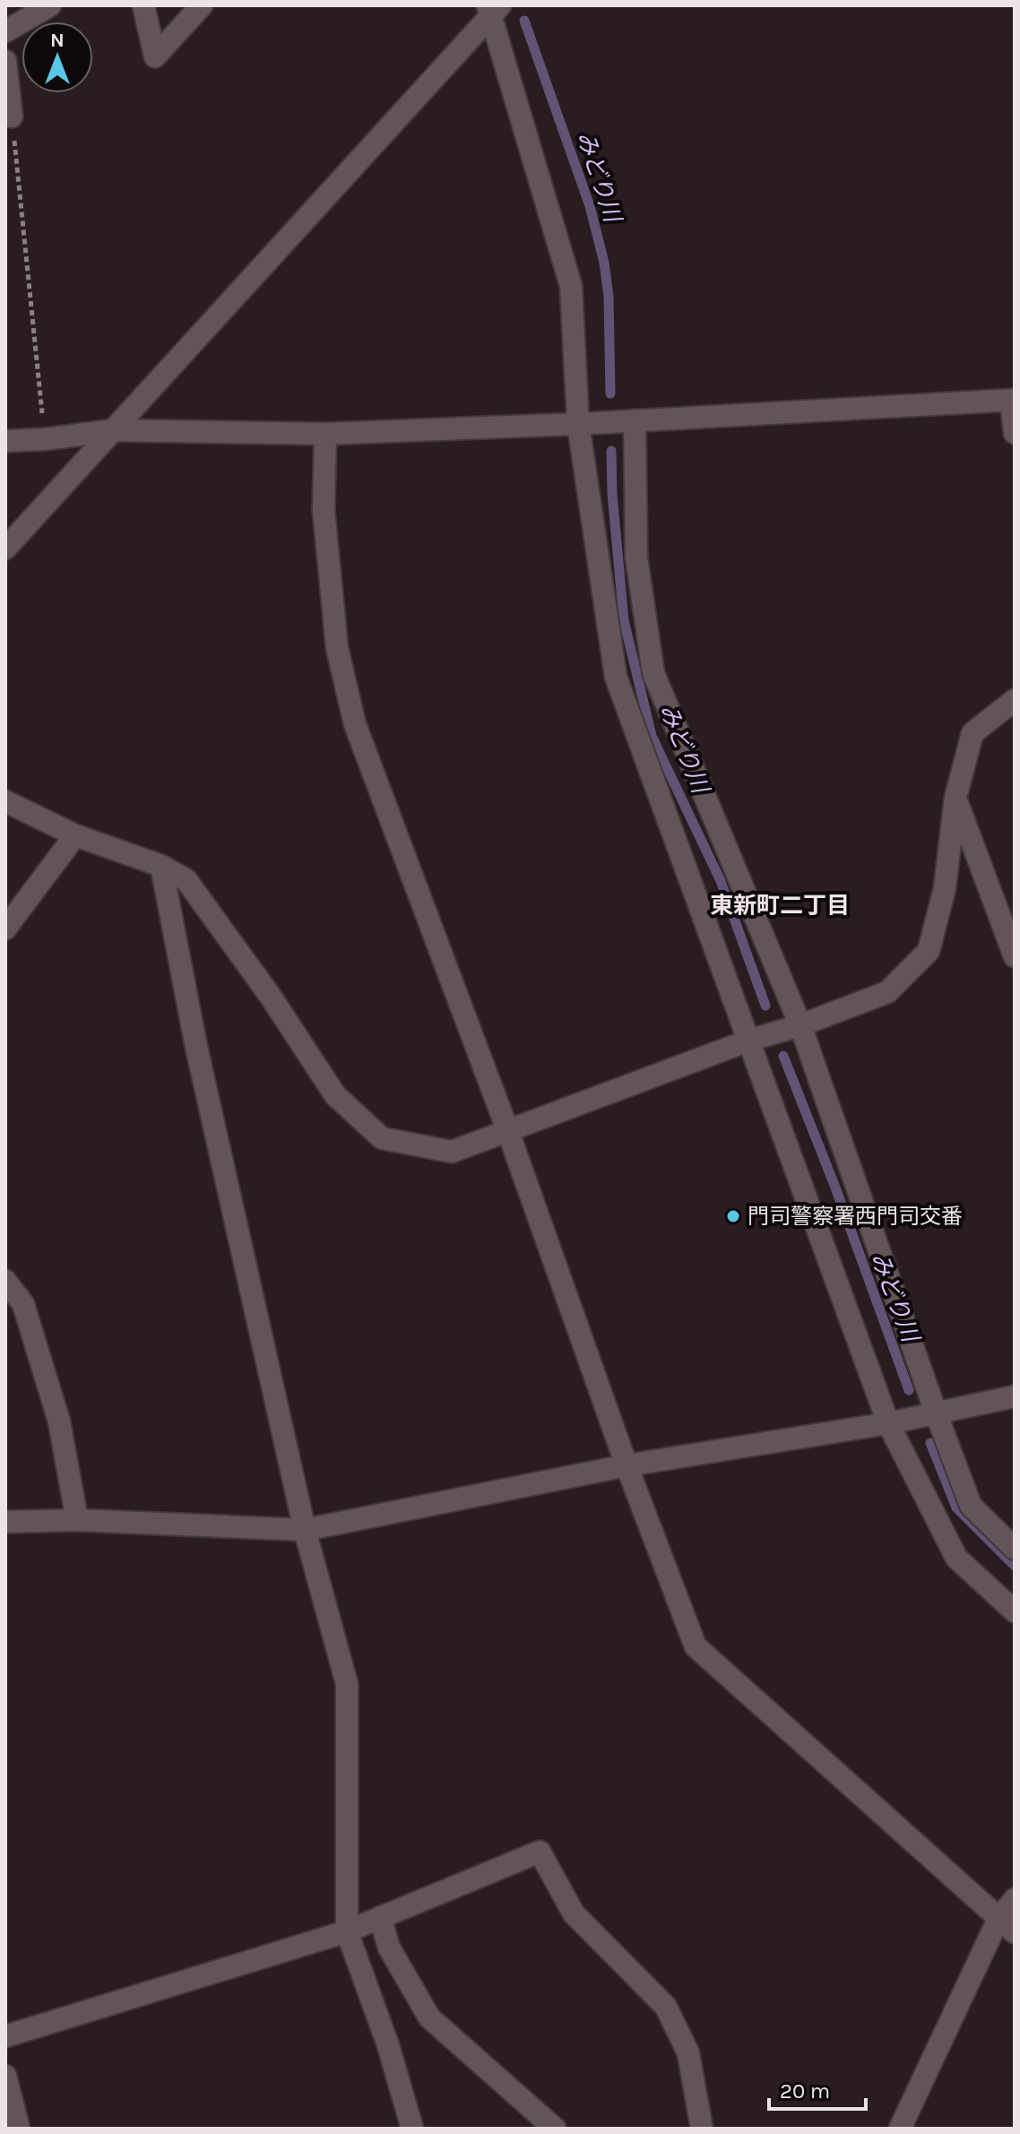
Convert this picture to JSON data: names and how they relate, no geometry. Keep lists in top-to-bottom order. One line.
{"districts":["東新町二丁目"],"water":["みどり川"],"places":["門司警察署西門司交番"],"scale_bar":"20 m","north":"top"}
